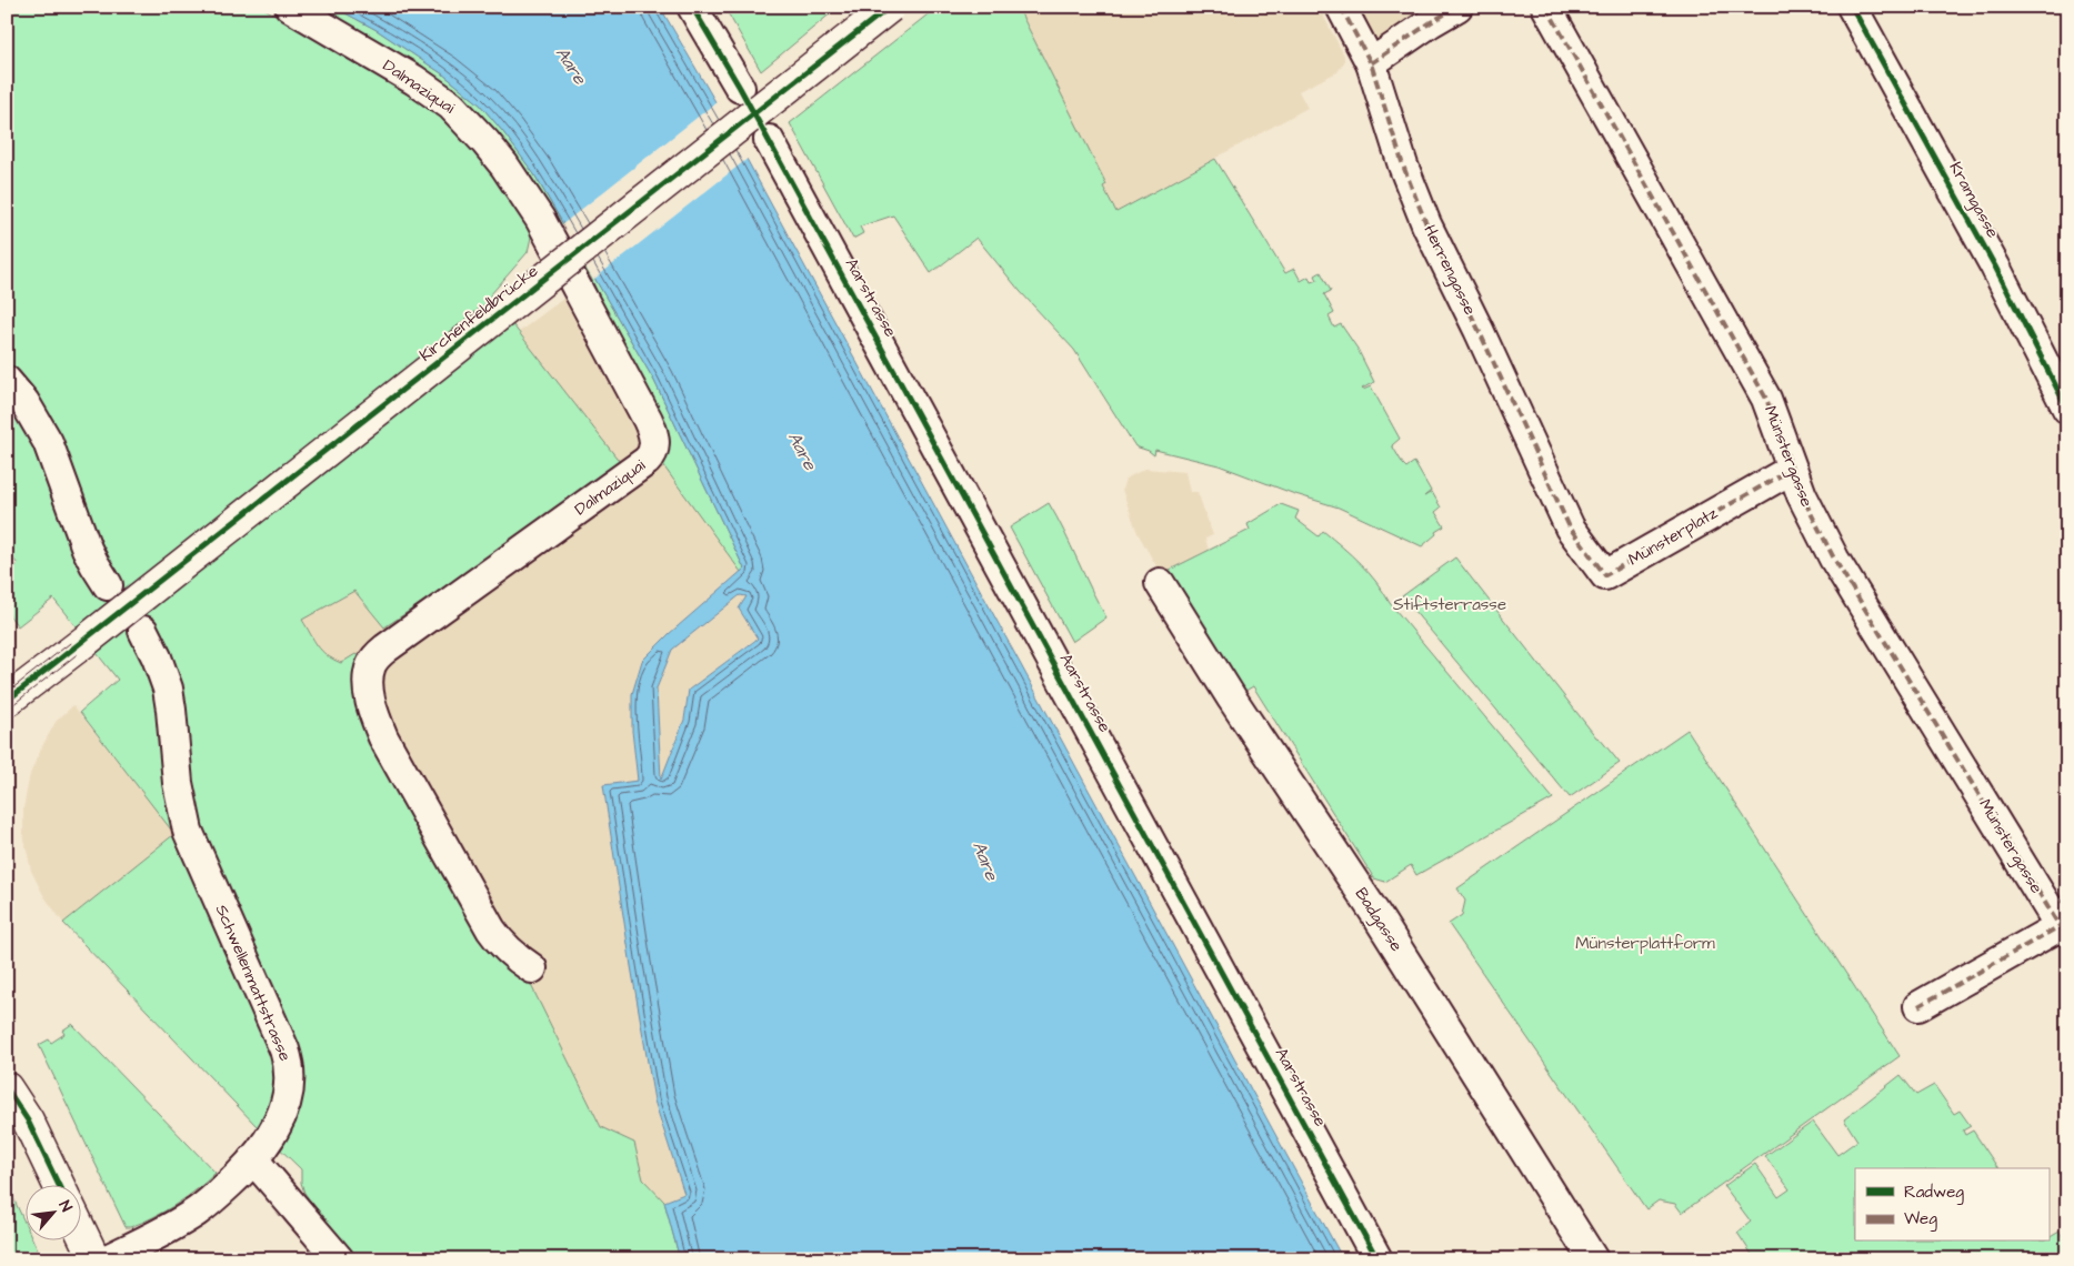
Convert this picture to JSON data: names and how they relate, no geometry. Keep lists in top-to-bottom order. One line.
{"streets":{"street":["Dalmaziquai","Kramgasse","Herrengasse","Aarstrasse","Kirchenfeldbrücke","Münstergasse","Münsterplatz","Badgasse","Schwellenmattstrasse"]},"crossings":[["Herrengasse","Münsterplatz"],["Münstergasse","Münsterplatz"]],"water":["Aare"],"parks":["Stiftsterrasse","Münsterplattform"],"legend":["Radweg","Weg"],"north":"top right"}
